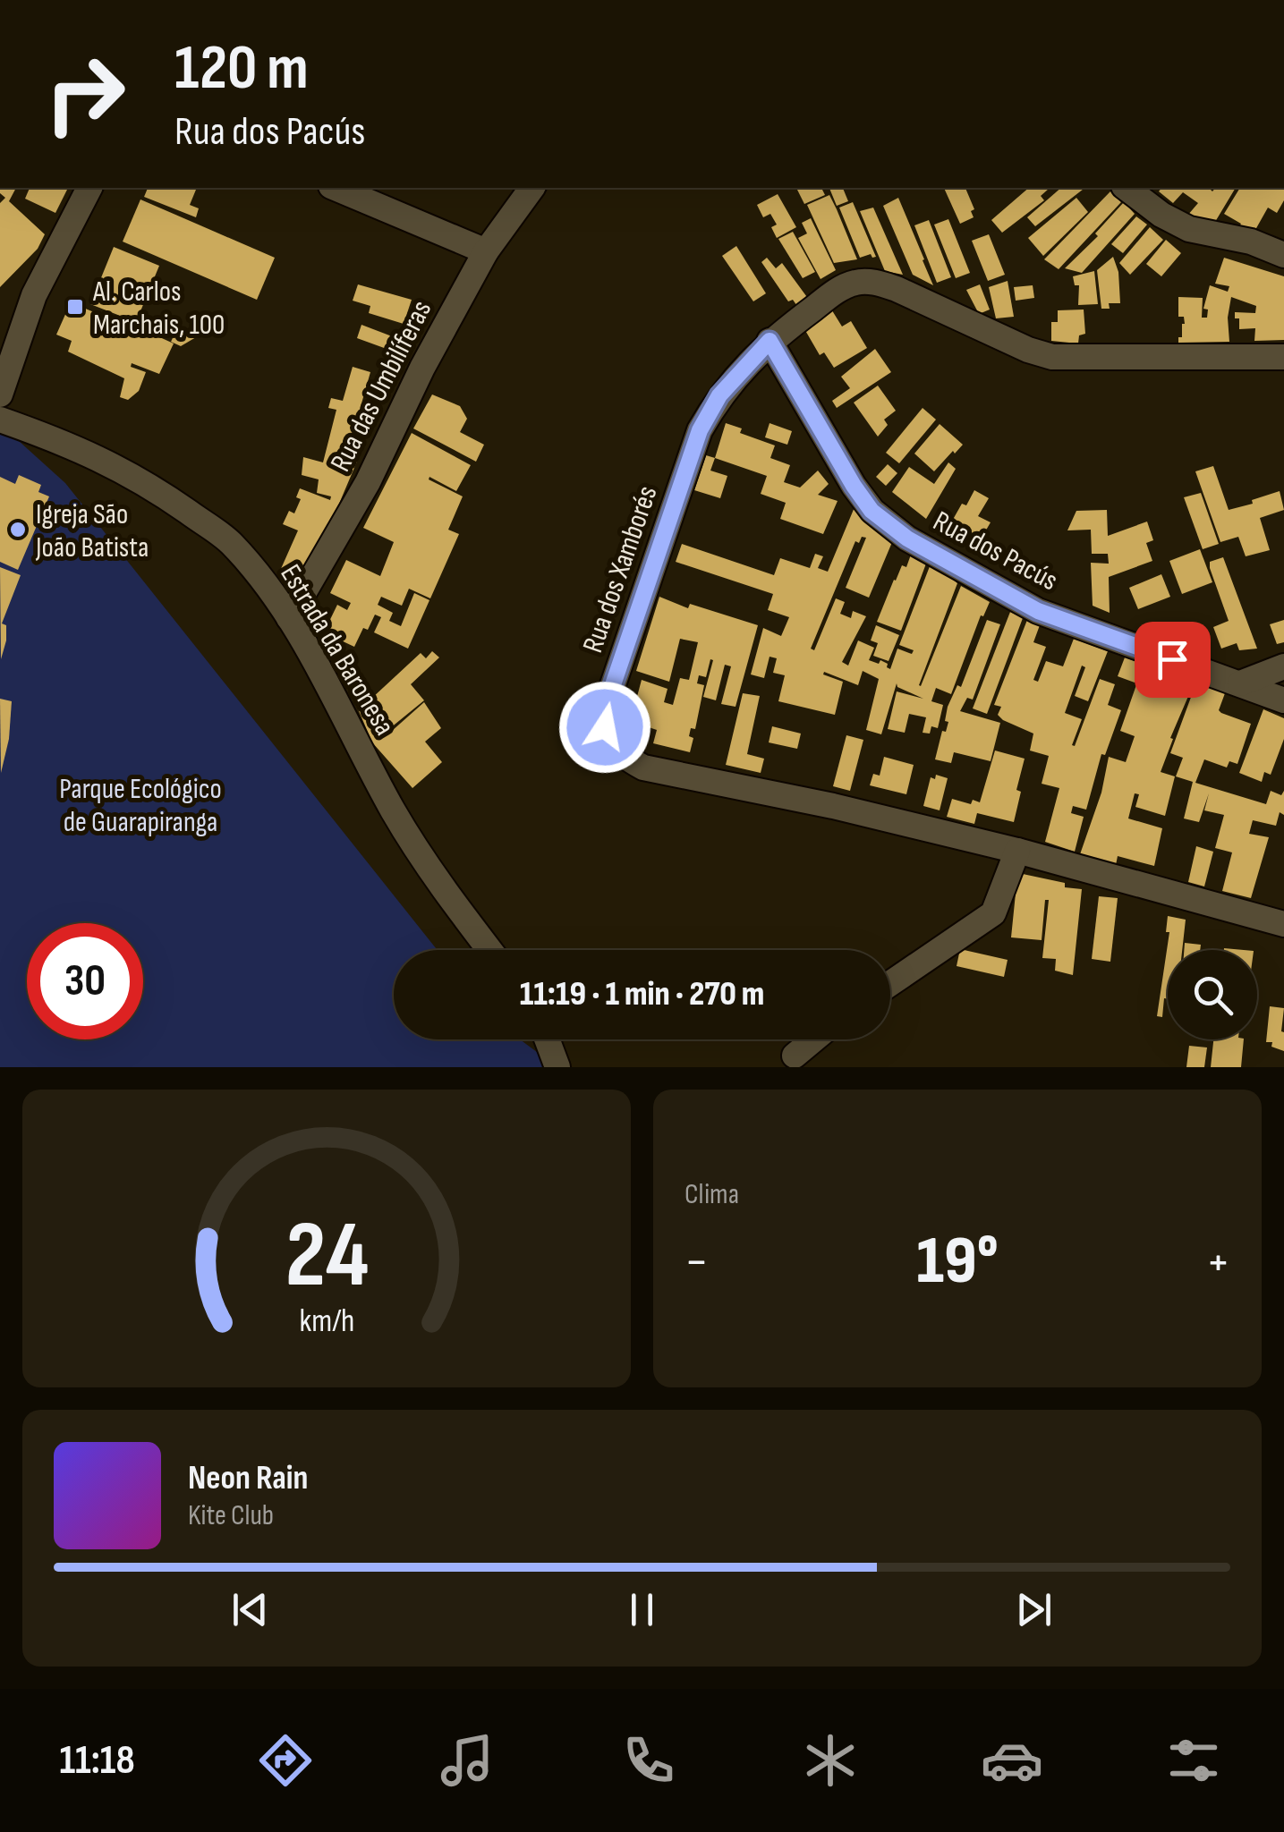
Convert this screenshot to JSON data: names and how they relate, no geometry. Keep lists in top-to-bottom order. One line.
{"streets":{"street":["Rua das Umbilíferas","Rua dos Pacús","Rua dos Xamborés","Estrada da Baronesa"]},"crossings":[["Rua das Umbilíferas","Estrada da Baronesa"],["Rua dos Pacús","Rua dos Xamborés"]],"parks":["Parque Ecológico de Guarapiranga"],"places":{"transit":["Al. Carlos Marchais, 100"],"other":["Igreja São João Batista"]},"page":{"turn":["120 m","Rua dos Pacús"],"limit":"30","trip":"11:19 · 1 min · 270 m","tile":"Clima","heat":["−","19°","+"],"song":["Neon Rain","Kite Club"],"tabs":"11:18","gauge":["24","km/h"]}}
